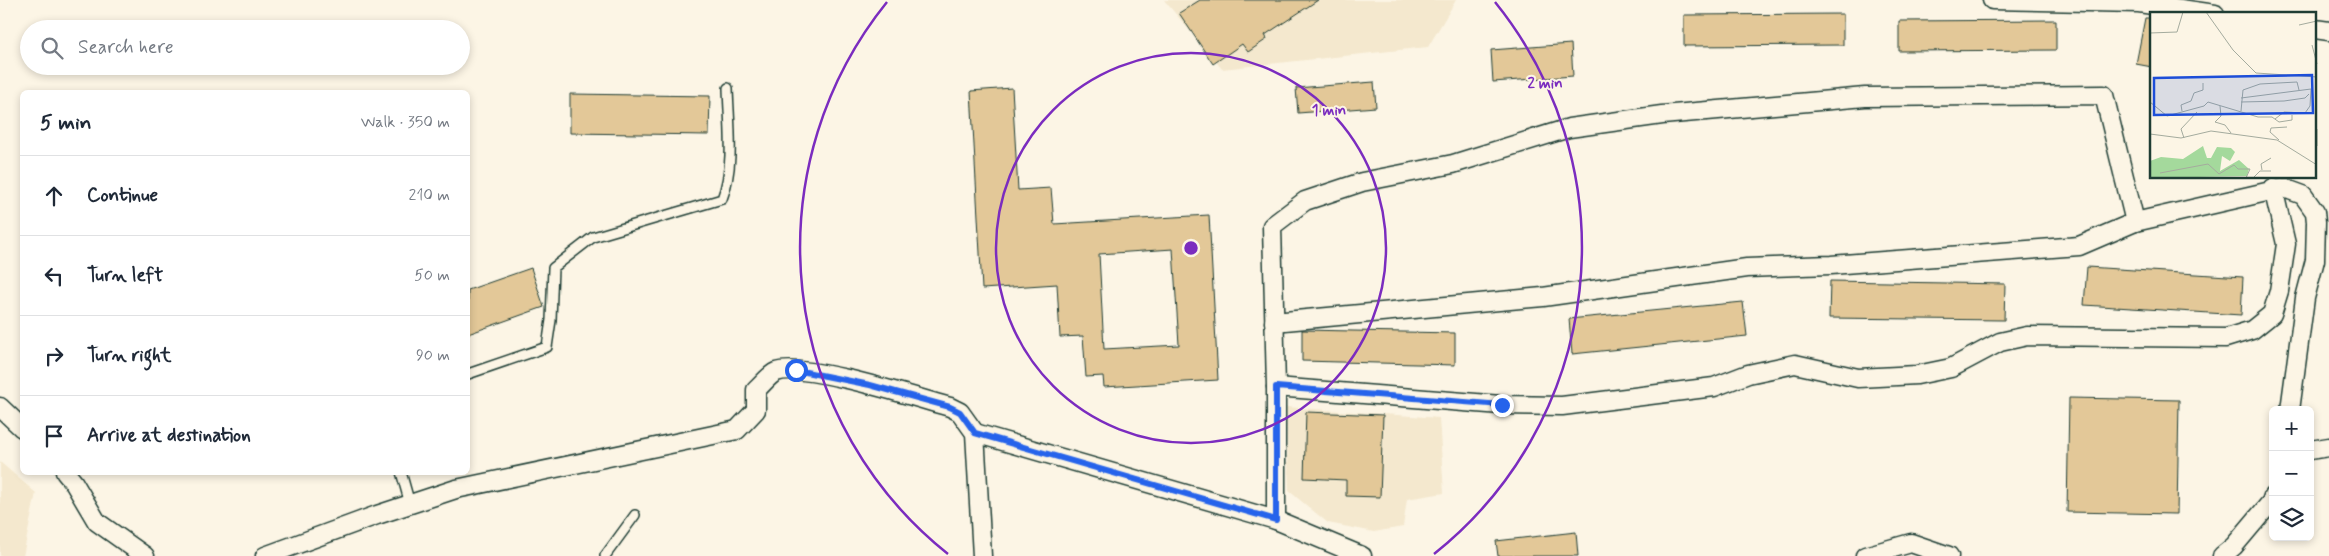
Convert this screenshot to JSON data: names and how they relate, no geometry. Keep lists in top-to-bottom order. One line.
{"page":{"search":"Search here","heading":["5 min","Walk · 350 m"],"list":[["Continue","210 m"],["Turn left","50 m"],["Turn right","90 m"],"Arrive at destination"],"map_buttons":["+","−"]},"rings":["2 min","1 min"]}
